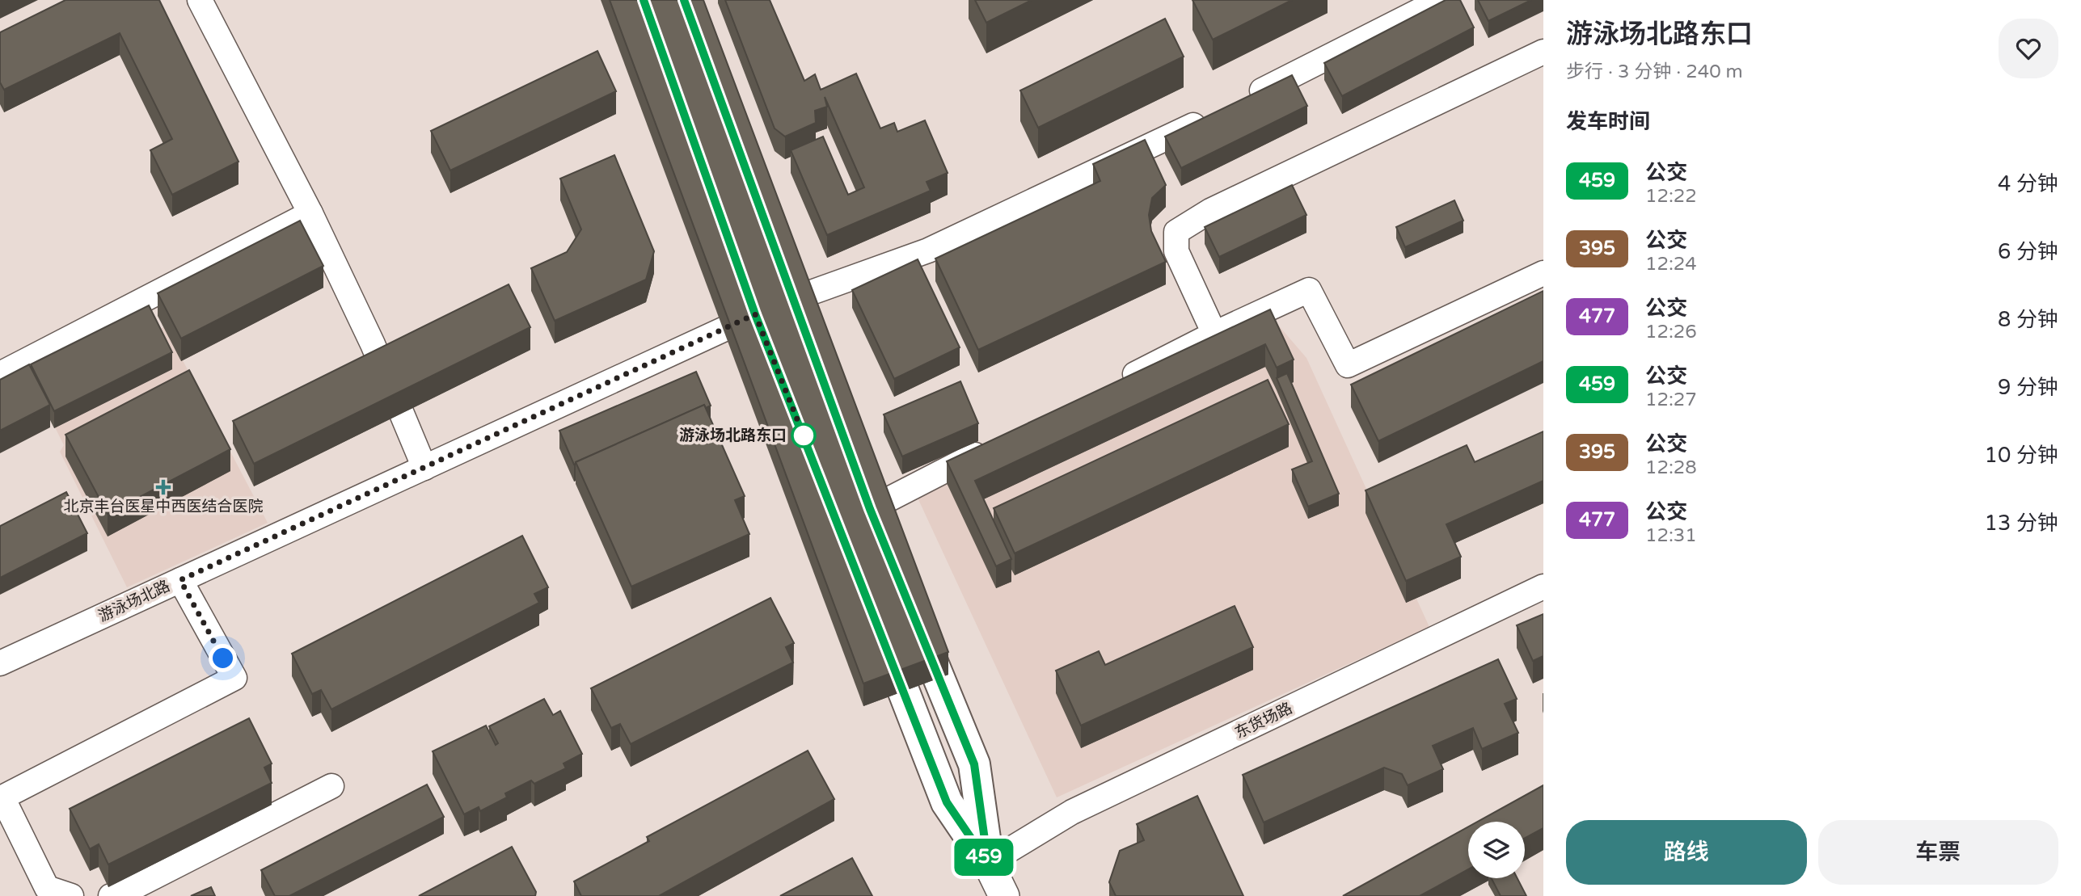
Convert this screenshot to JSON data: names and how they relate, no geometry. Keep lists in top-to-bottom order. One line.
{"streets":{"street":["游泳场北路","东货场路"]},"places":{"other":["游泳场北路东口"],"health":["北京丰台医星中西医结合医院"]},"lines":["bus line 459"],"page":{"on_map":"459","heading":[["游泳场北路东口","步行 · 3 分钟 · 240 m"],"发车时间"],"list":[{"mark":"459","name":"公交","note":"12:22","value":"4 分钟"},{"mark":"395","name":"公交","note":"12:24","value":"6 分钟"},{"mark":"477","name":"公交","note":"12:26","value":"8 分钟"},{"mark":"459","name":"公交","note":"12:27","value":"9 分钟"},{"mark":"395","name":"公交","note":"12:28","value":"10 分钟"},{"mark":"477","name":"公交","note":"12:31","value":"13 分钟"}],"buttons":["路线","车票"]}}
